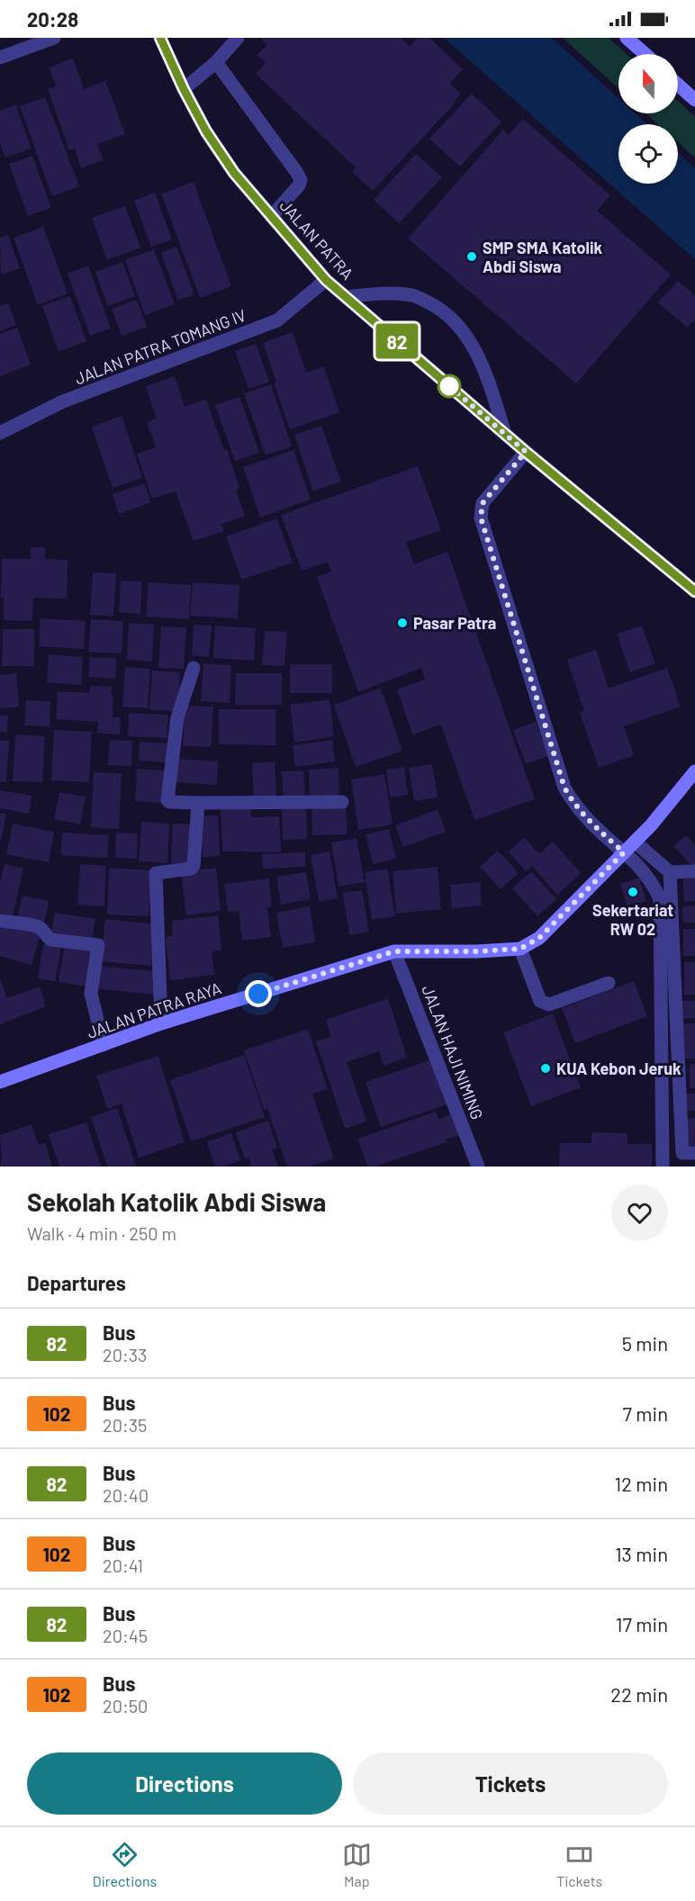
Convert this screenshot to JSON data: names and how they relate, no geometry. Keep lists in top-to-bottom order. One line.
{"streets":{"street":["JALAN PATRA","JALAN PATRA TOMANG IV","JALAN PATRA RAYA","JALAN HAJI NIMING"]},"crossings":[["JALAN PATRA","JALAN PATRA TOMANG IV"],["JALAN PATRA RAYA","JALAN HAJI NIMING"]],"places":["SMP SMA Katolik Abdi Siswa","Pasar Patra","Sekertariat RW 02","KUA Kebon Jeruk"],"lines":["bus line 82"],"north":"top","page":{"status":"20:28","on_map":"82","heading":[["Sekolah Katolik Abdi Siswa","Walk · 4 min · 250 m"],"Departures"],"list":[{"mark":"82","name":"Bus","note":"20:33","value":"5 min"},{"mark":"102","name":"Bus","note":"20:35","value":"7 min"},{"mark":"82","name":"Bus","note":"20:40","value":"12 min"},{"mark":"102","name":"Bus","note":"20:41","value":"13 min"},{"mark":"82","name":"Bus","note":"20:45","value":"17 min"},{"mark":"102","name":"Bus","note":"20:50","value":"22 min"}],"buttons":["Directions","Tickets"],"tabs":["Directions","Map","Tickets"]}}
